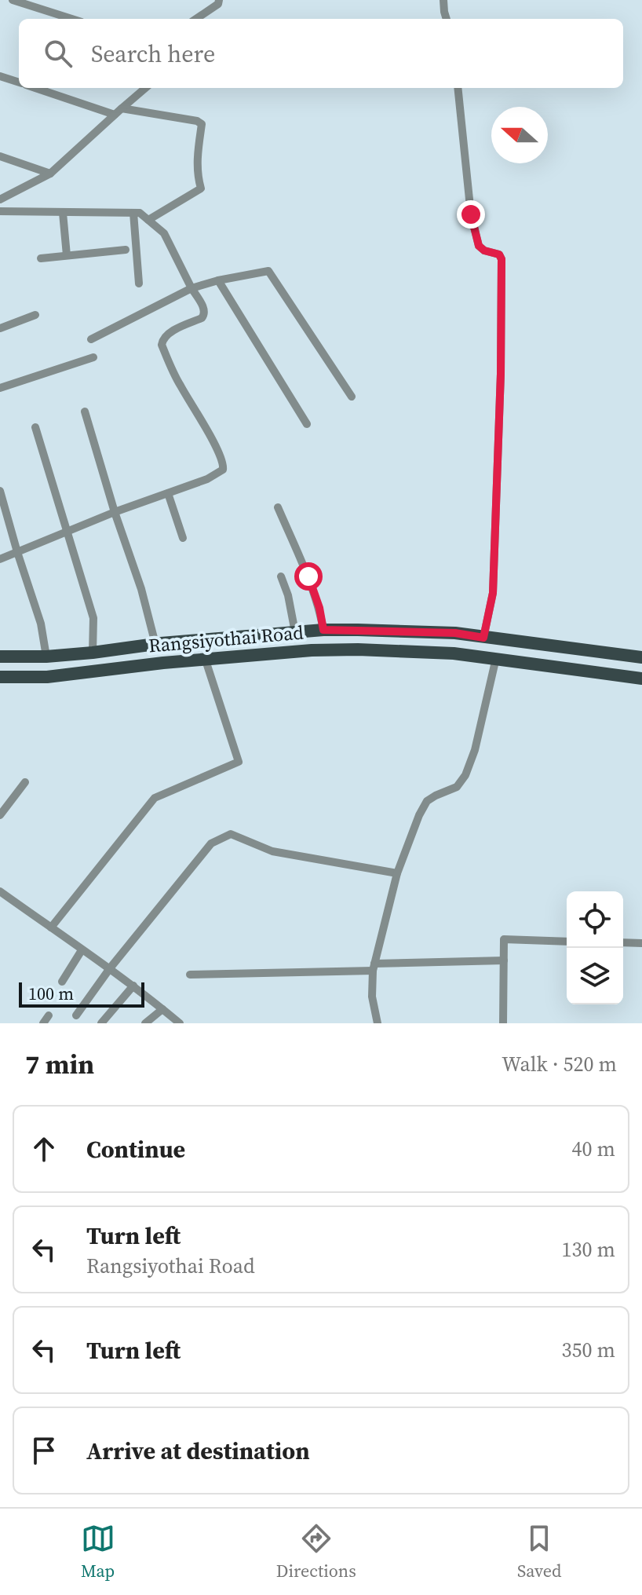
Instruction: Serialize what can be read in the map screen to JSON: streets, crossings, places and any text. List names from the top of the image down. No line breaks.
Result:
{"streets":{"main road":["Rangsiyothai Road"]},"scale_bar":"100 m","north":"left","page":{"search":"Search here","scale":"100 m","heading":["7 min","Walk · 520 m"],"list":[["Continue","40 m"],["Turn left","Rangsiyothai Road","130 m"],["Turn left","350 m"],"Arrive at destination"],"nav":["Map","Directions","Saved"]}}
